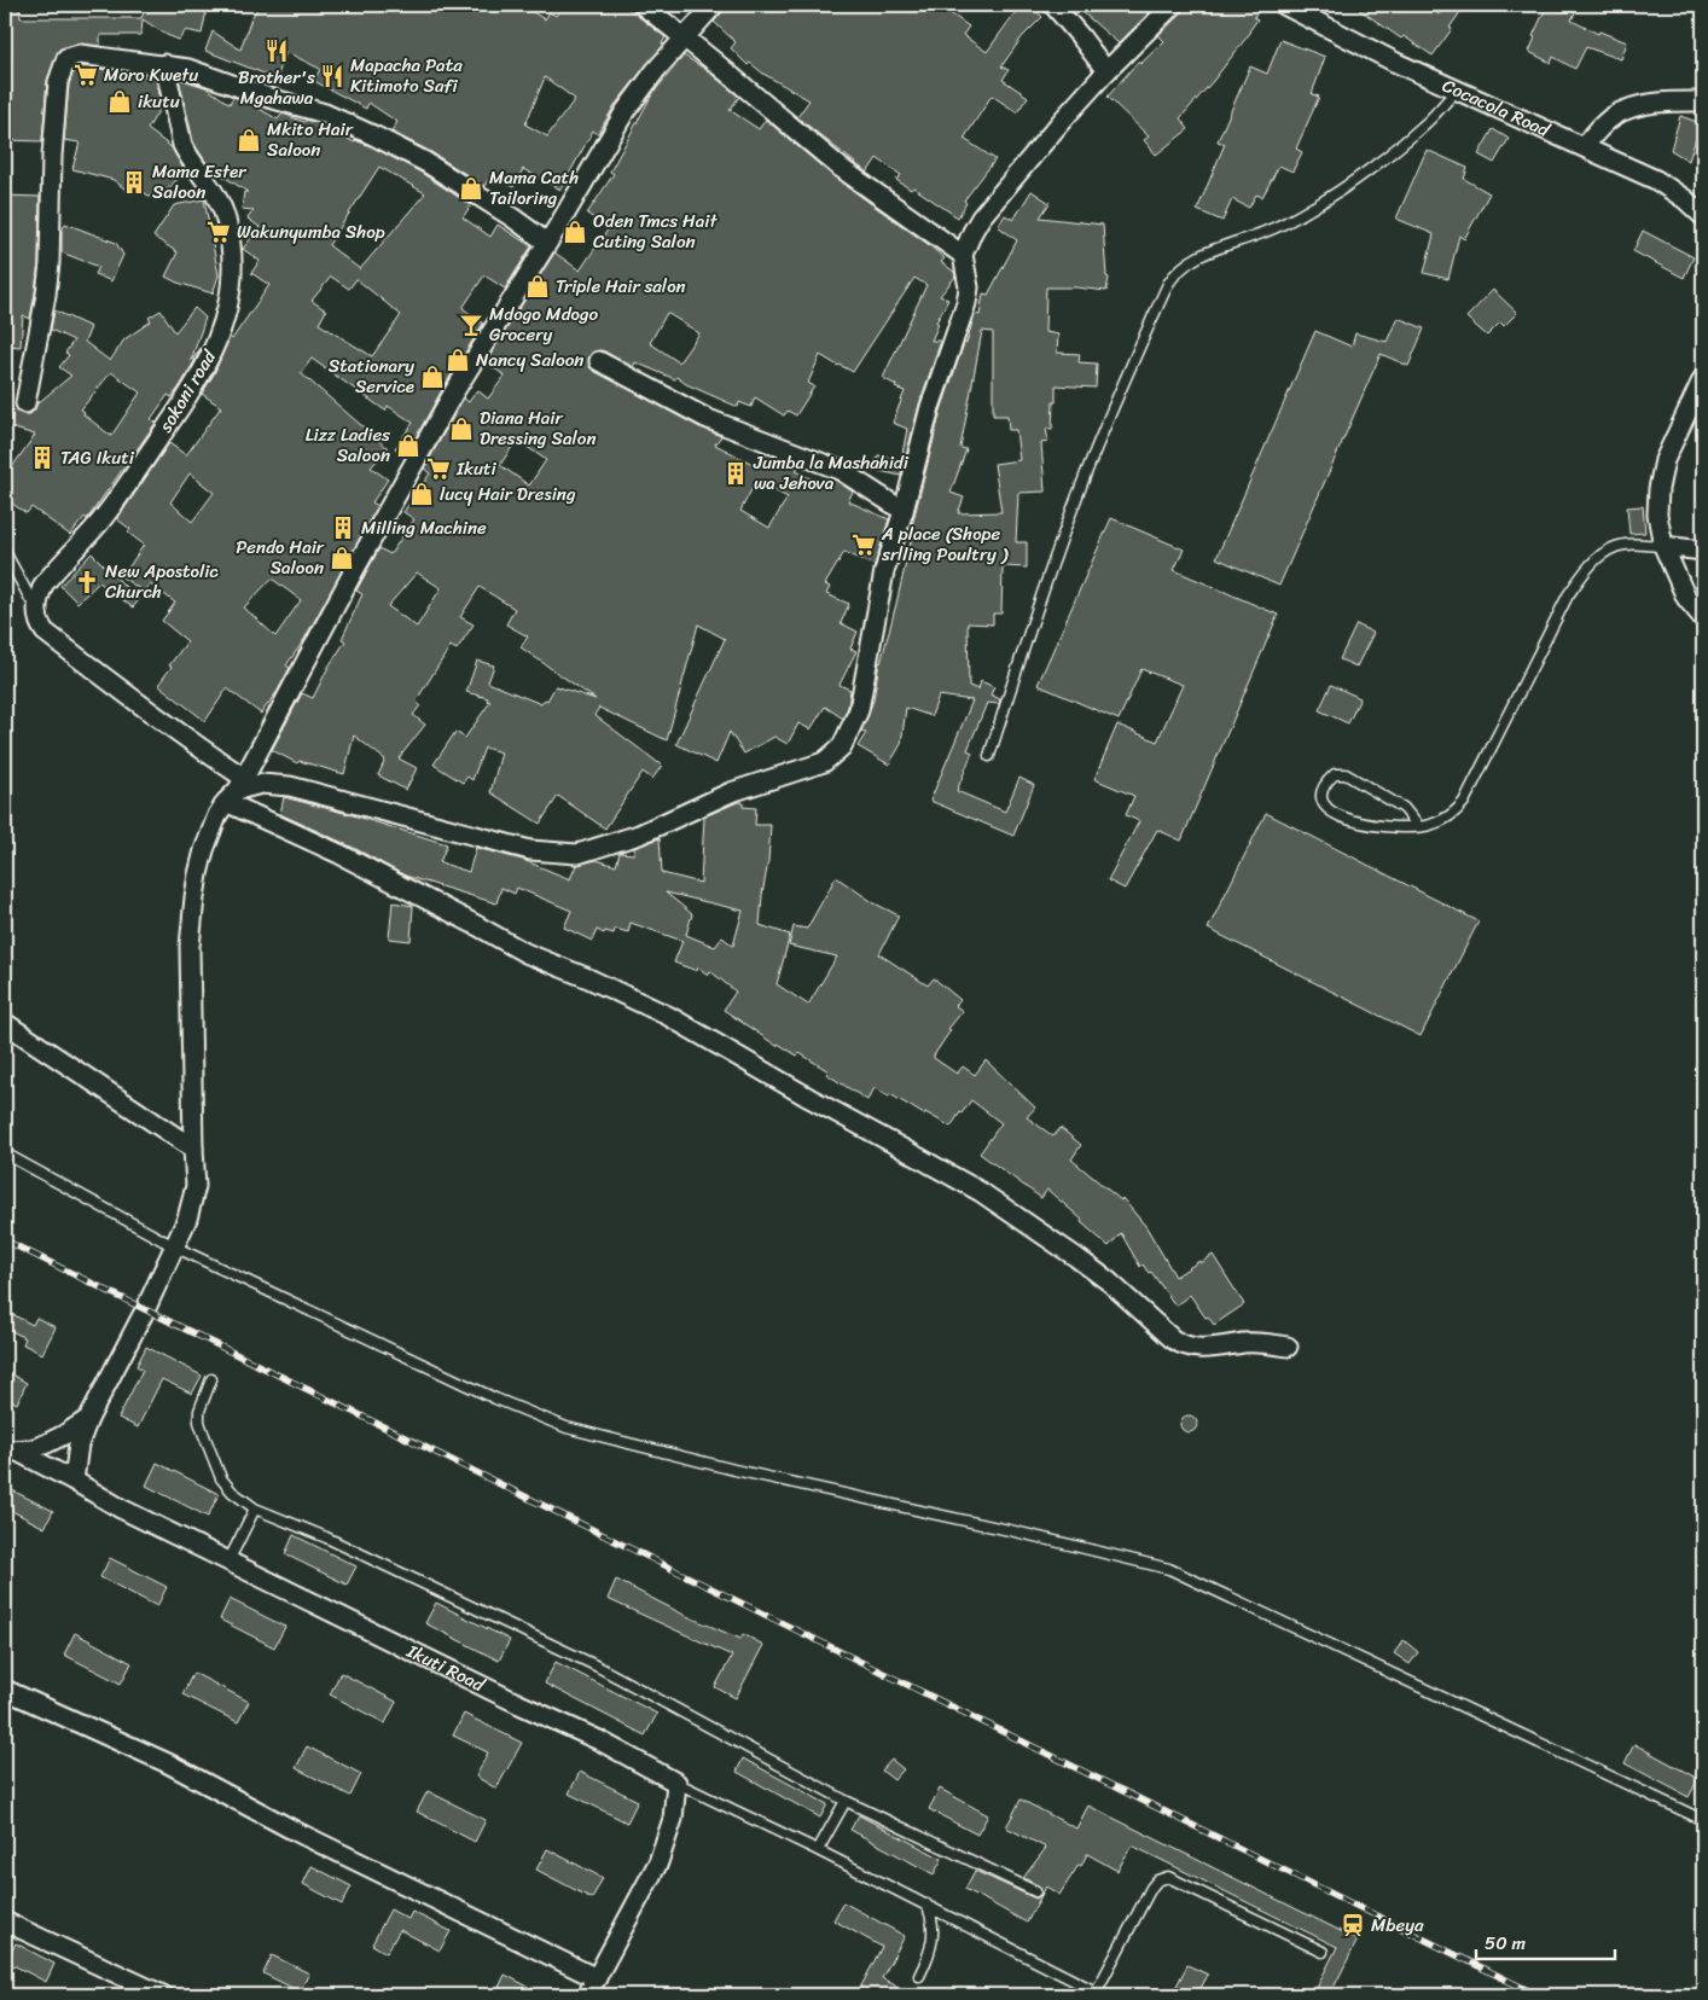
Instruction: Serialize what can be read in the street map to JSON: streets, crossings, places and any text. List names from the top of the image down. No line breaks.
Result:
{"streets":{"street":["Cocacola Road","sokoni road","Ikuti Road"]},"places":{"restaurant":["Brother's Mgahawa","Mapacha Pata Kitimoto Safi"],"supermarket":["Moro Kwetu","Wakunyumba Shop","Ikuti","A place (Shope srlling Poultry )"],"shop":["ikutu","Mkito Hair Saloon","Mama Cath Tailoring","Oden Tmcs Hait Cuting Salon","Triple Hair salon","Nancy Saloon","Stationary Service","Diana Hair Dressing Salon","Lizz Ladies Saloon","lucy Hair Dresing","Pendo Hair Saloon"],"building":["Mama Ester Saloon","TAG Ikuti","Jumba la Mashahidi wa Jehova","Milling Machine"],"bar":["Mdogo Mdogo Grocery"],"church":["New Apostolic Church"],"station":["Mbeya"]},"scale_bar":"50 m"}
